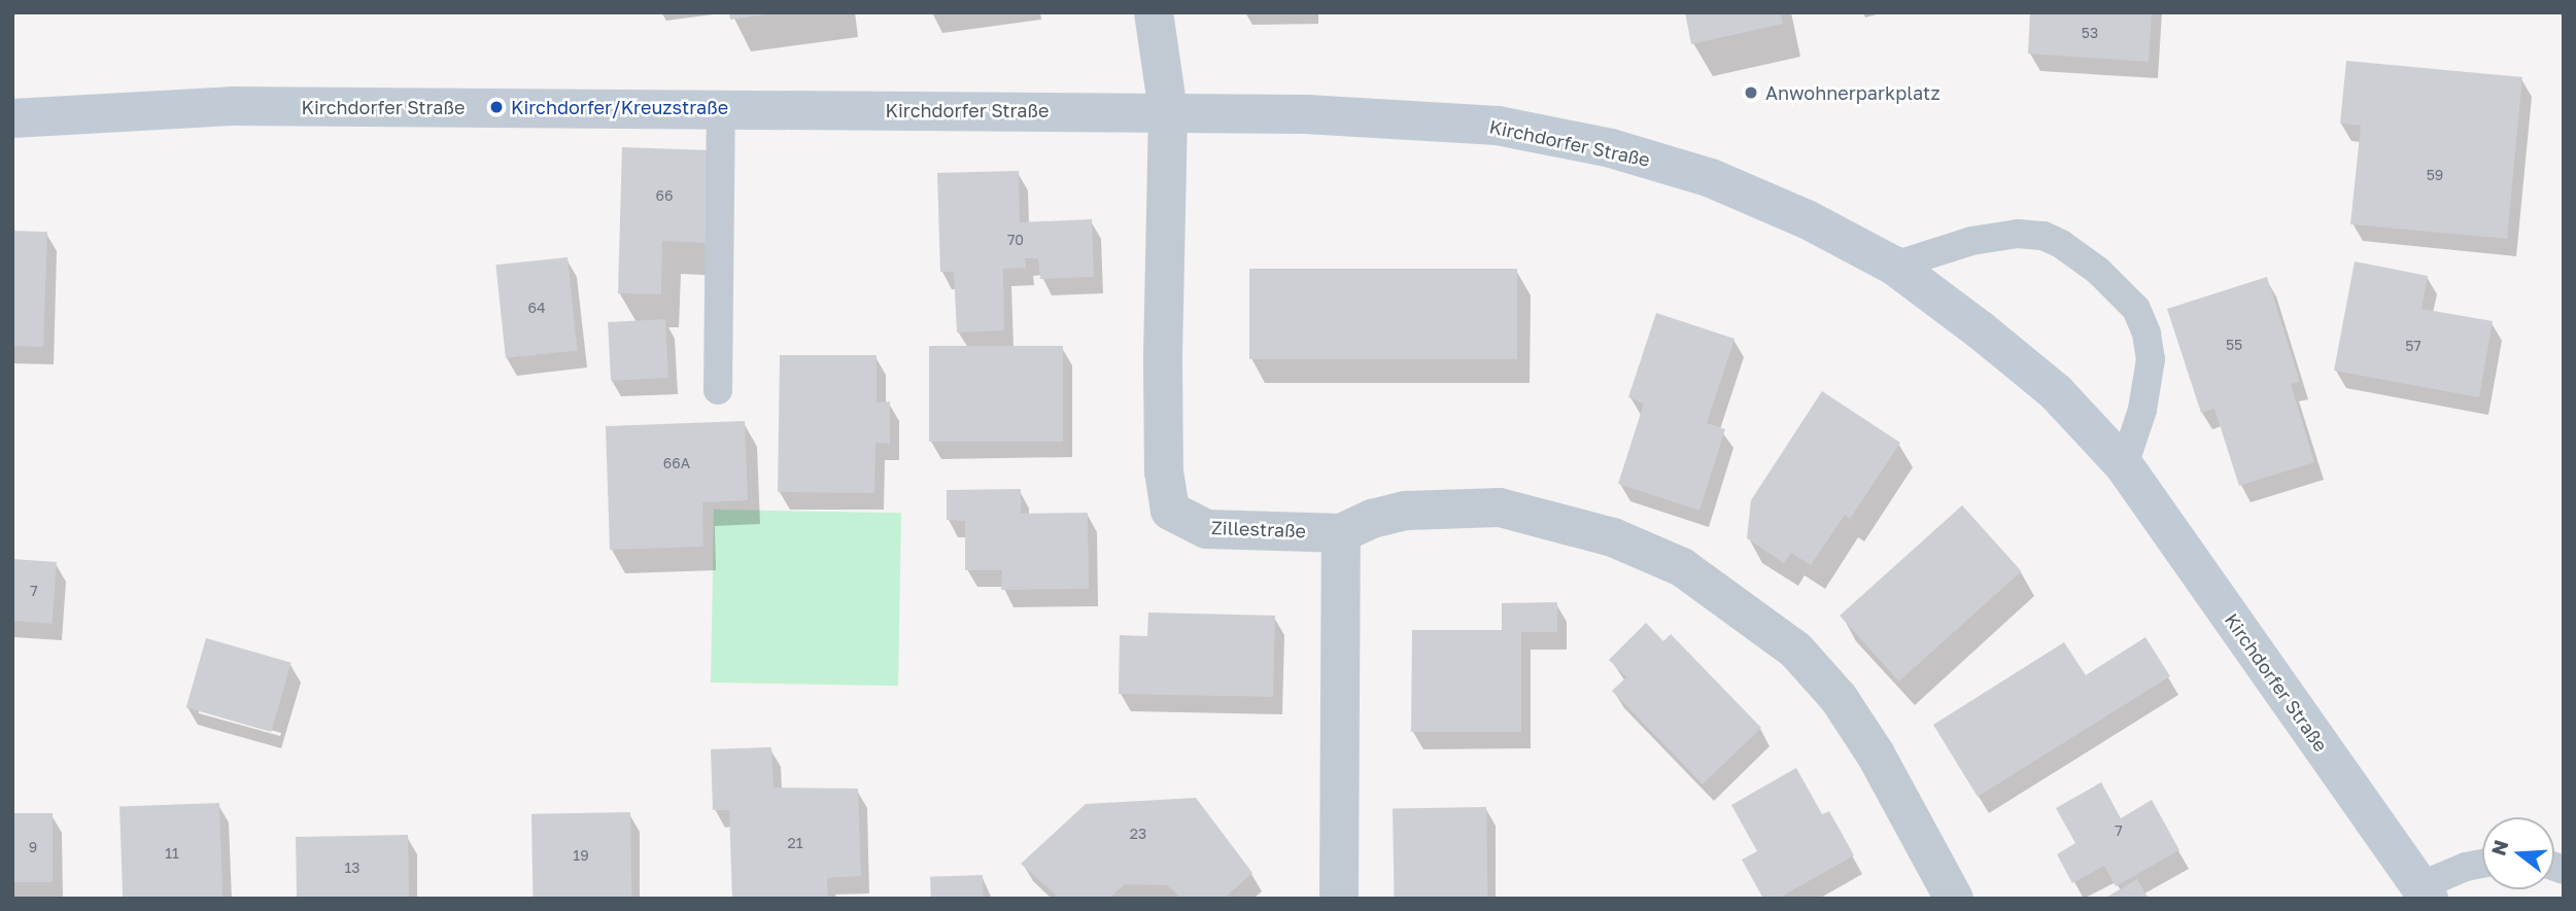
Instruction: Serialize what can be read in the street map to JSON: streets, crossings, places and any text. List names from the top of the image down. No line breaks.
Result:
{"streets":{"street":["Kirchdorfer Straße","Zillestraße"]},"crossings":[["Kirchdorfer Straße","Zillestraße"]],"places":["Anwohnerparkplatz","Kirchdorfer/Kreuzstraße"],"house_numbers":["53","59","66","70","64","55","57","66A","7","7","23","21","9","11","19","13"],"north":"left"}
